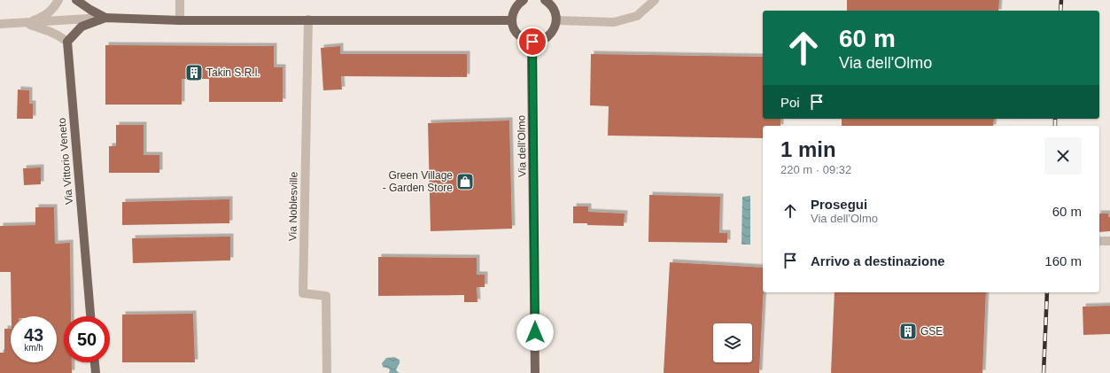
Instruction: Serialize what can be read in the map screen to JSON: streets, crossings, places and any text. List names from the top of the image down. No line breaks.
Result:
{"streets":{"main road":["Via dell'Olmo","Via Vittorio Veneto"],"street":["Via Noblesville"]},"places":{"building":["Takin S.R.l.","GSE"],"shop":["Green Village - Garden Store"]},"page":{"turn":["60 m","Via dell'Olmo"],"then":"Poi","heading":["1 min","220 m · 09:32"],"list":[{"name":"Prosegui","note":"Via dell'Olmo","value":"60 m"},{"name":"Arrivo a destinazione","value":"160 m"}],"speed":"43 km/h","limit":"50"}}
